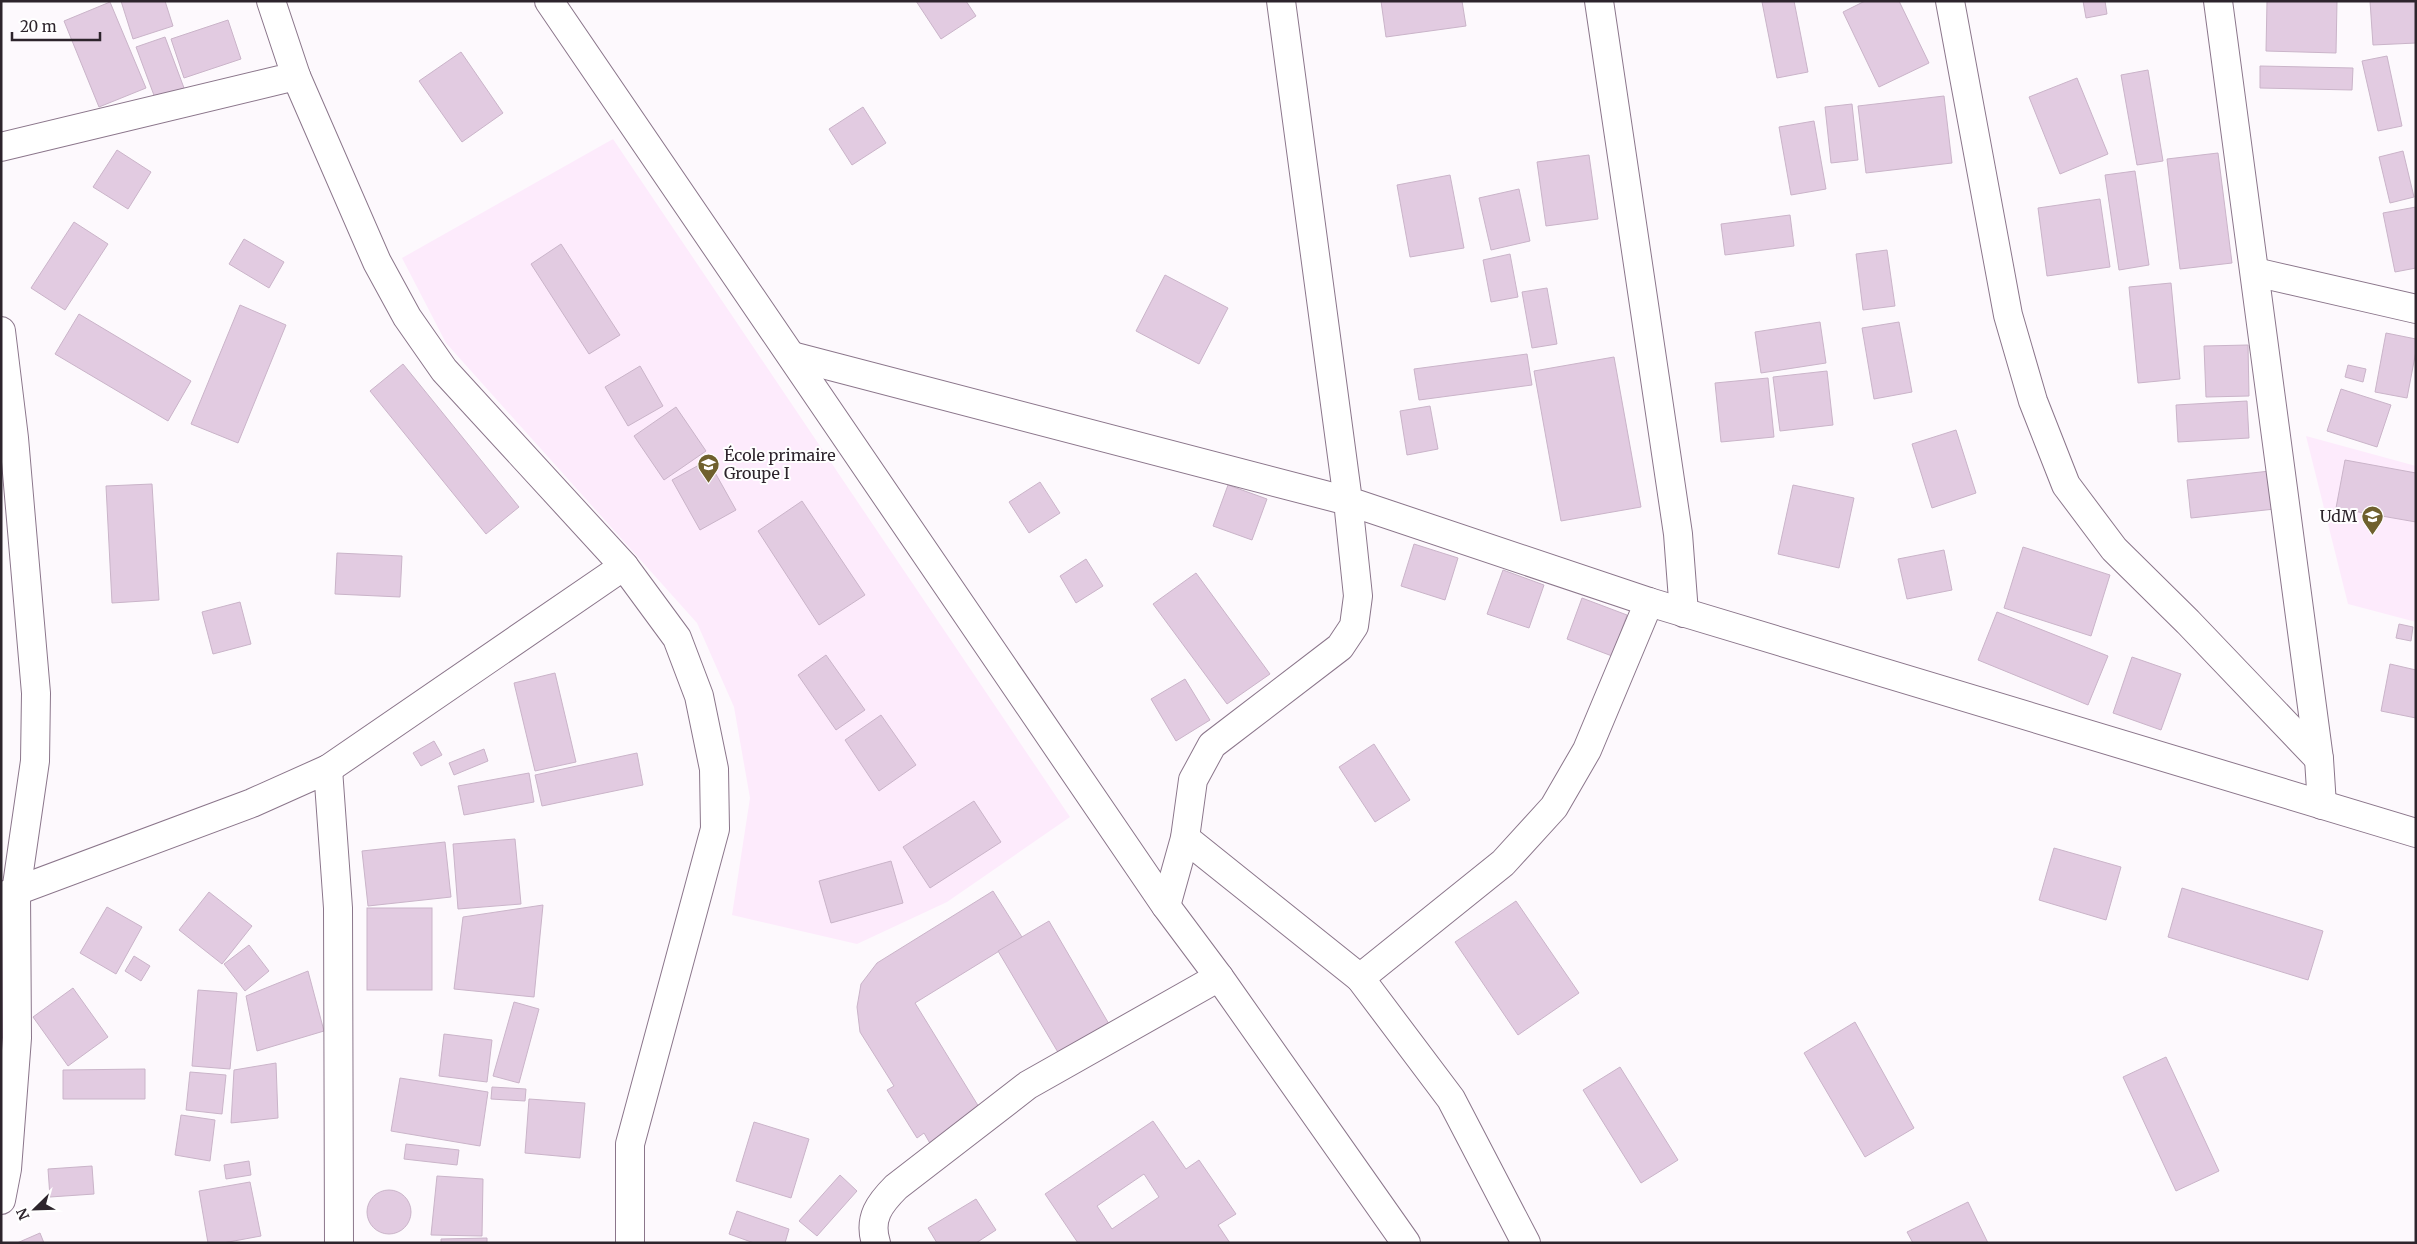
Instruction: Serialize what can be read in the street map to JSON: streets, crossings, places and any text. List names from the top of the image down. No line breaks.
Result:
{"places":{"school or university":["École primaire Groupe I","UdM"]},"scale_bar":"20 m","north":"bottom left"}
